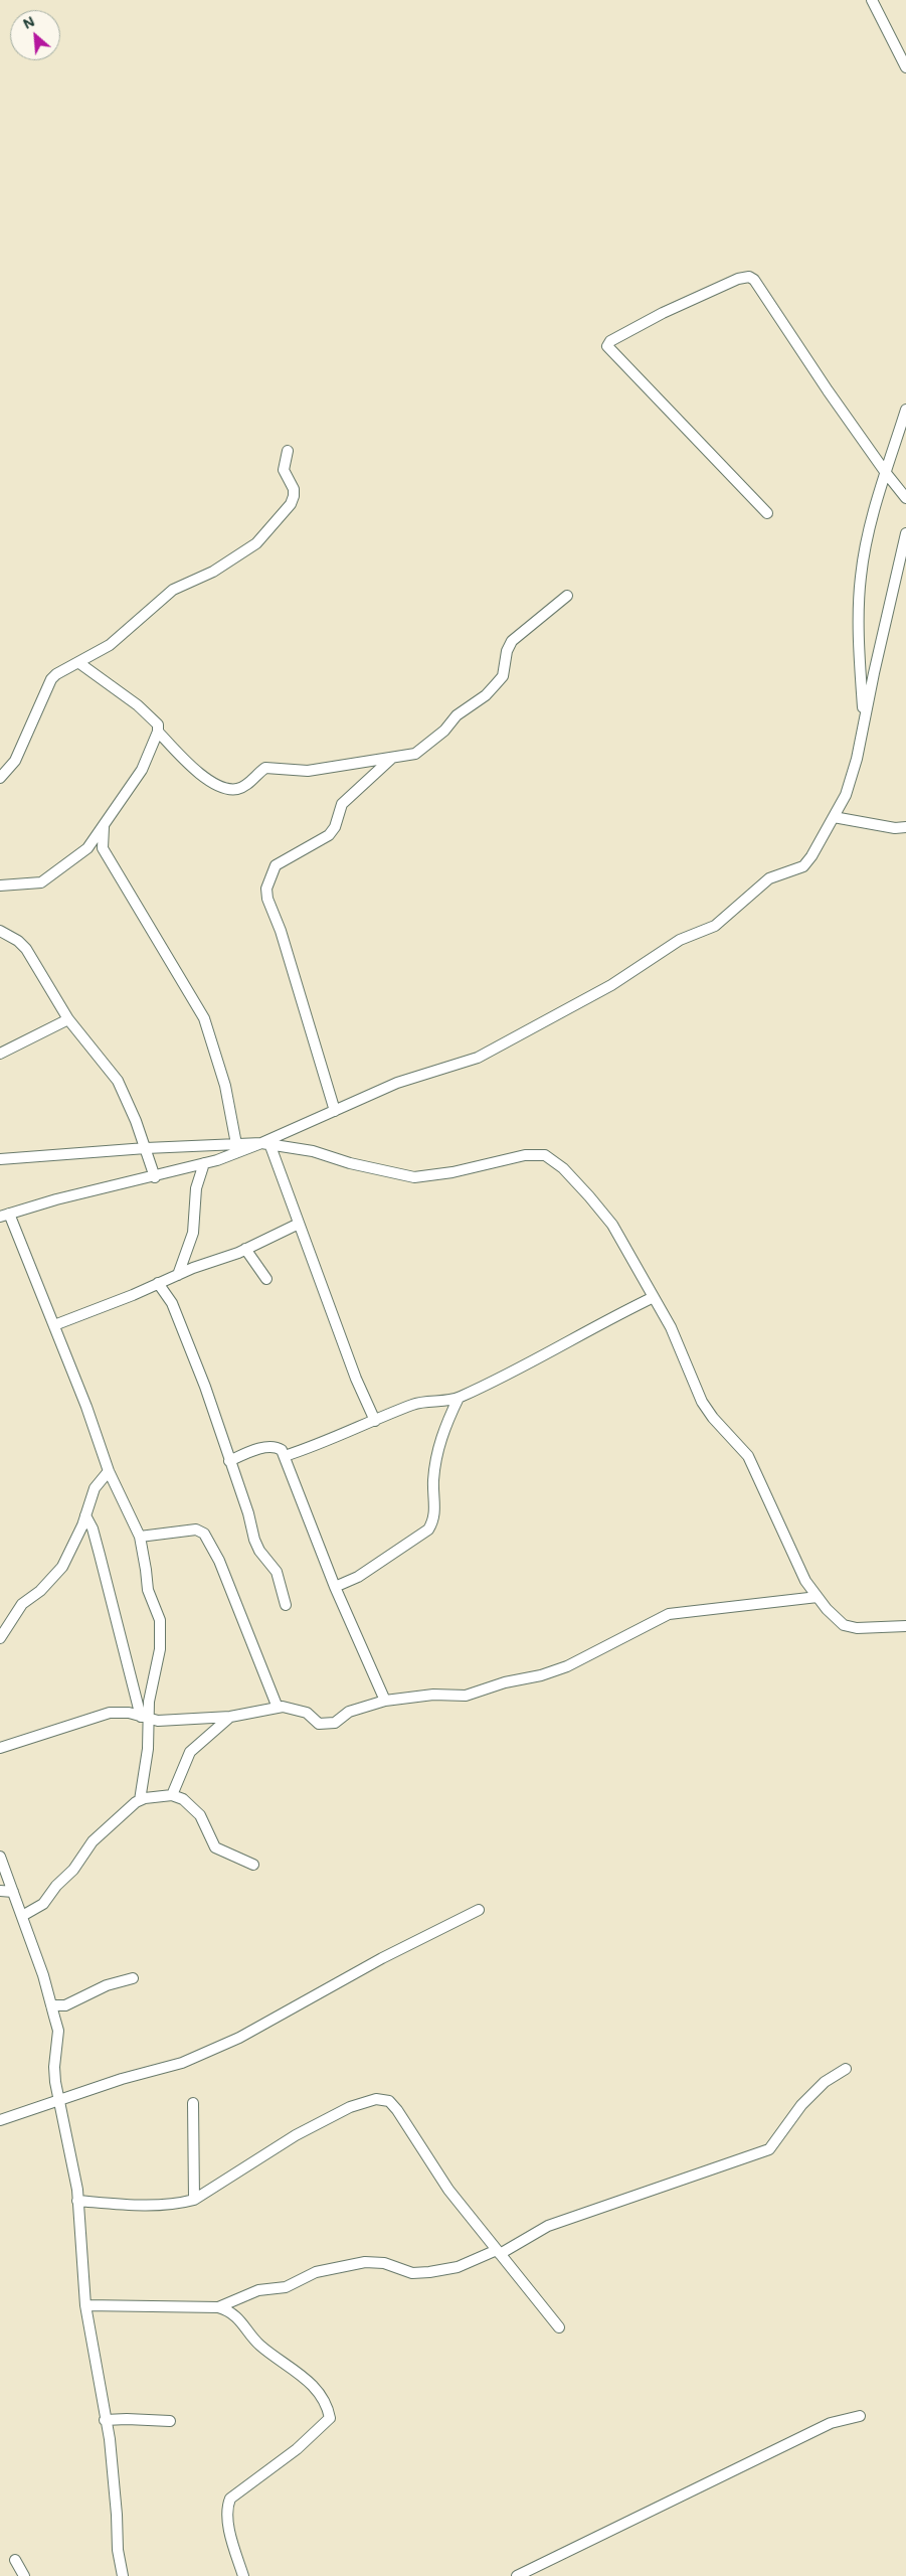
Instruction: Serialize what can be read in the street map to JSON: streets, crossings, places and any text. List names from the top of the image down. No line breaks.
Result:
{"north":"top left"}
